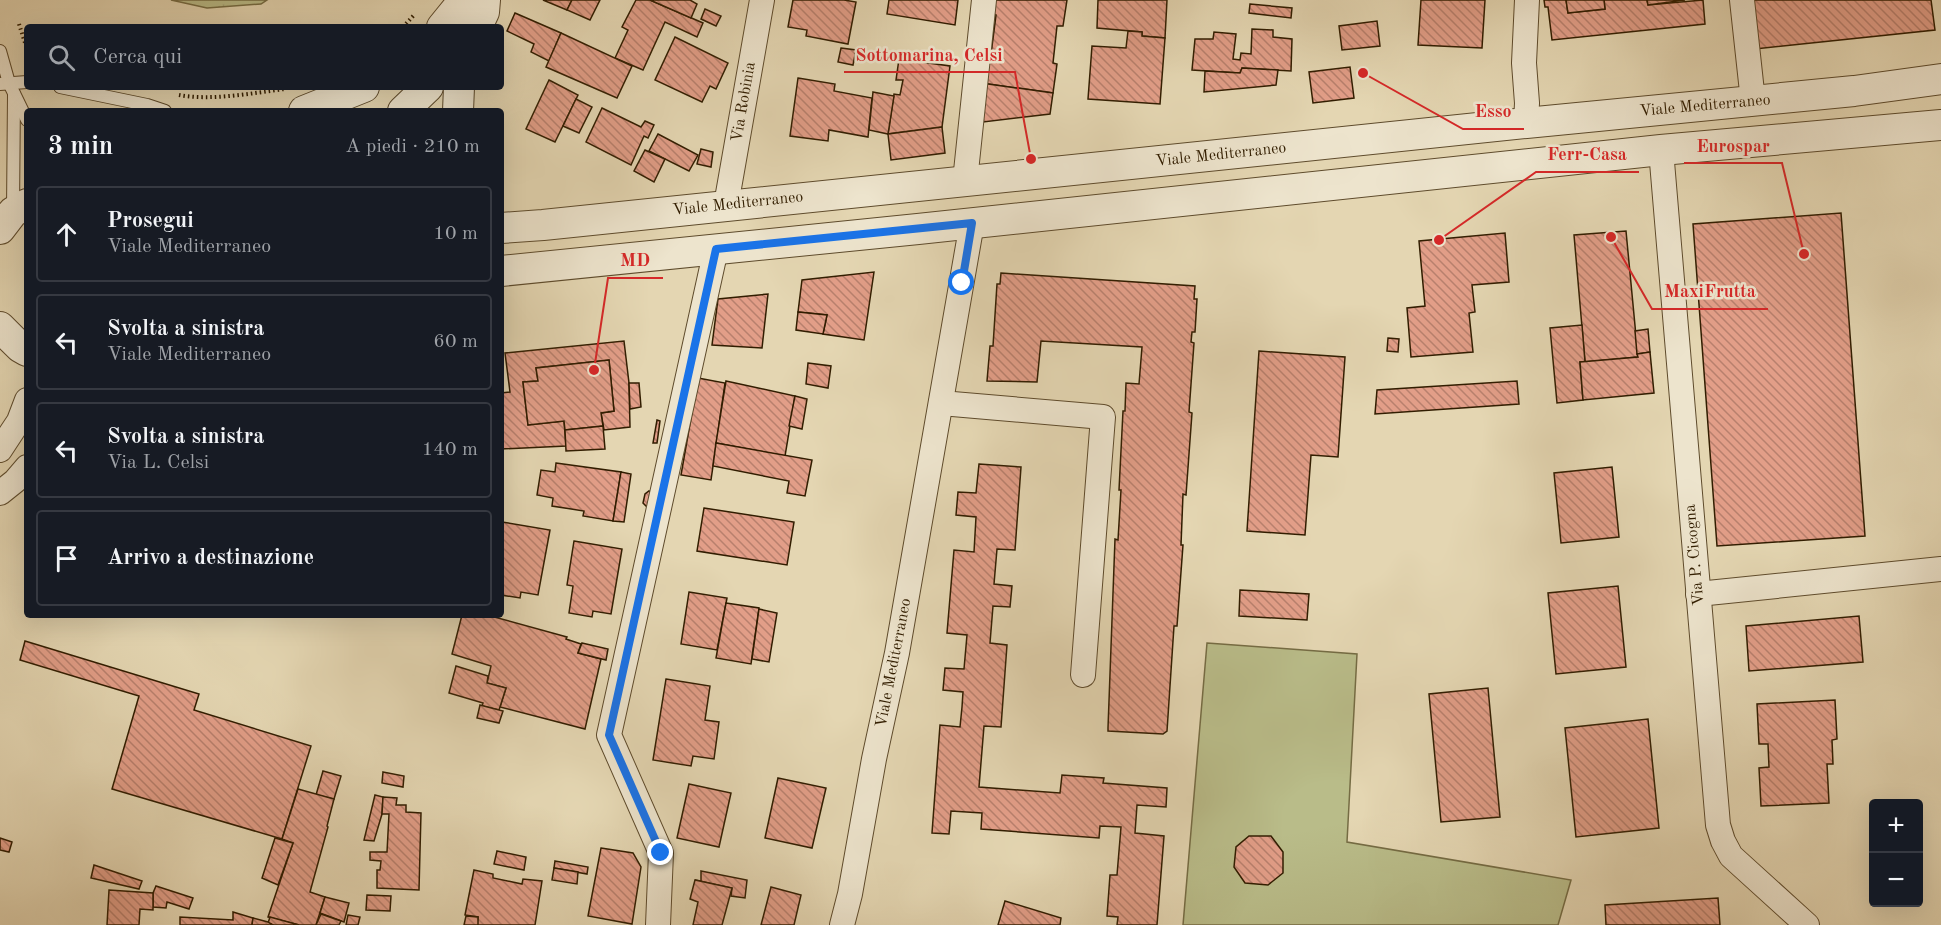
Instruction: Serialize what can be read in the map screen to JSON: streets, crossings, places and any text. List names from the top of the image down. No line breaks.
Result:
{"streets":{"street":["Via Robinia","Viale Mediterraneo","Via P. Cicogna"]},"crossings":[["Via Robinia","Viale Mediterraneo"]],"places":["Esso","Sottomarina, Celsi","MaxiFrutta","Ferr-Casa","Eurospar","MD"],"page":{"search":"Cerca qui","heading":["3 min","A piedi · 210 m"],"list":[["Prosegui","Viale Mediterraneo","10 m"],["Svolta a sinistra","Viale Mediterraneo","60 m"],["Svolta a sinistra","Via L. Celsi","140 m"],"Arrivo a destinazione"],"map_buttons":["+","−"]}}
